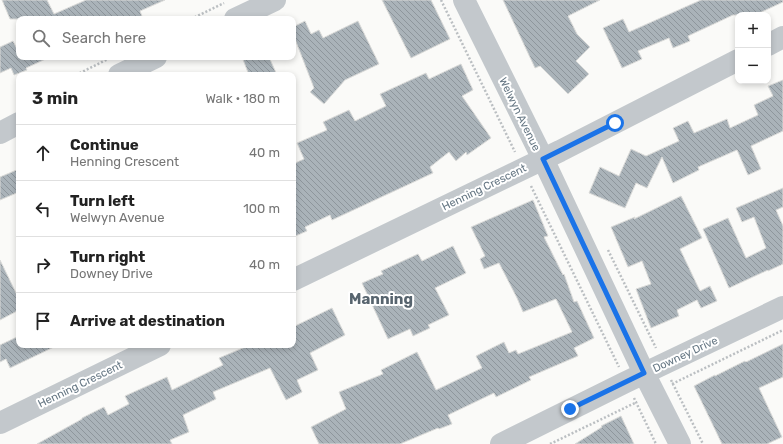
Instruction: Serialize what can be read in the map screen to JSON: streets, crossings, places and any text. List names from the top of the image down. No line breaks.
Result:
{"streets":{"street":["Welwyn Avenue","Henning Crescent","Downey Drive"]},"crossings":[["Welwyn Avenue","Henning Crescent"],["Welwyn Avenue","Downey Drive"]],"districts":["Manning"],"page":{"map_buttons":["+","−"],"search":"Search here","heading":["3 min","Walk · 180 m"],"list":[["Continue","Henning Crescent","40 m"],["Turn left","Welwyn Avenue","100 m"],["Turn right","Downey Drive","40 m"],"Arrive at destination"]}}
